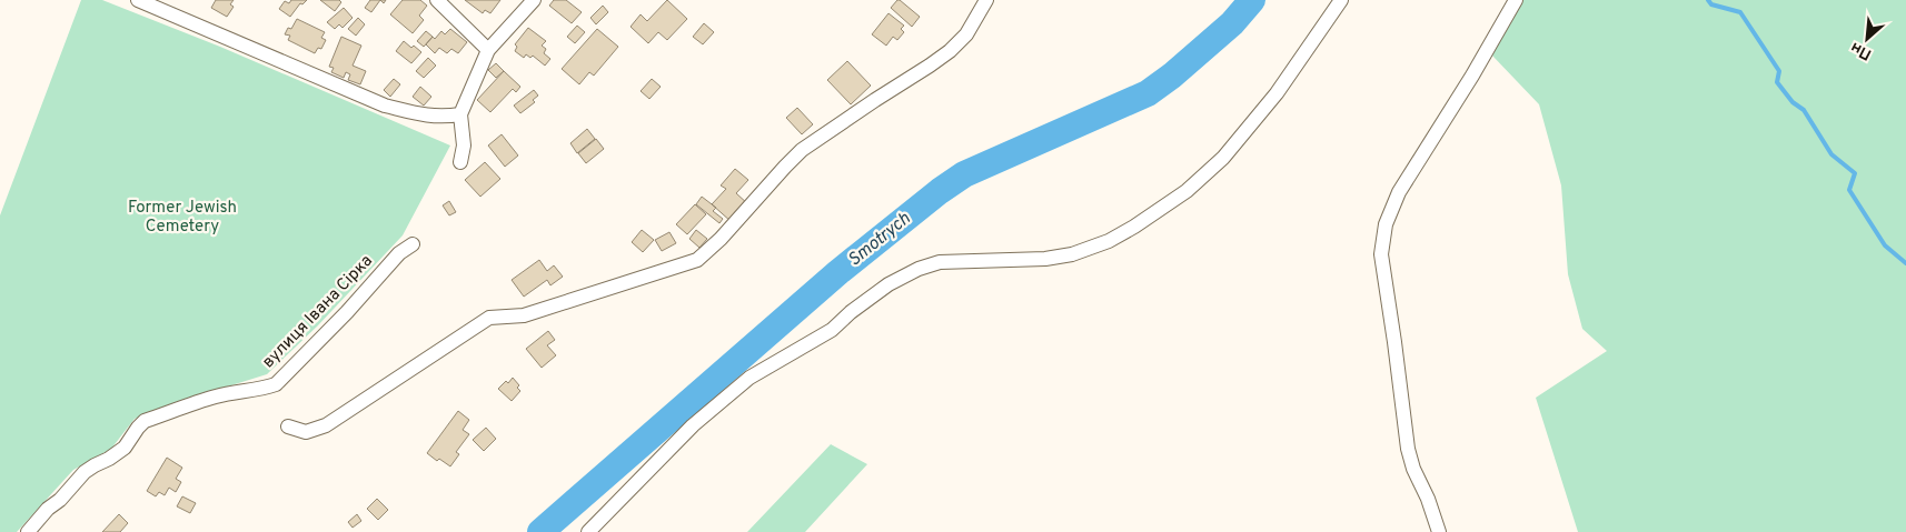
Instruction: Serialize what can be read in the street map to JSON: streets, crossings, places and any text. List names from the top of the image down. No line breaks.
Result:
{"streets":{"street":["вулиця Івана Сірка"]},"water":["Smotrych"],"parks":["Former Jewish Cemetery"],"north":"bottom left"}
